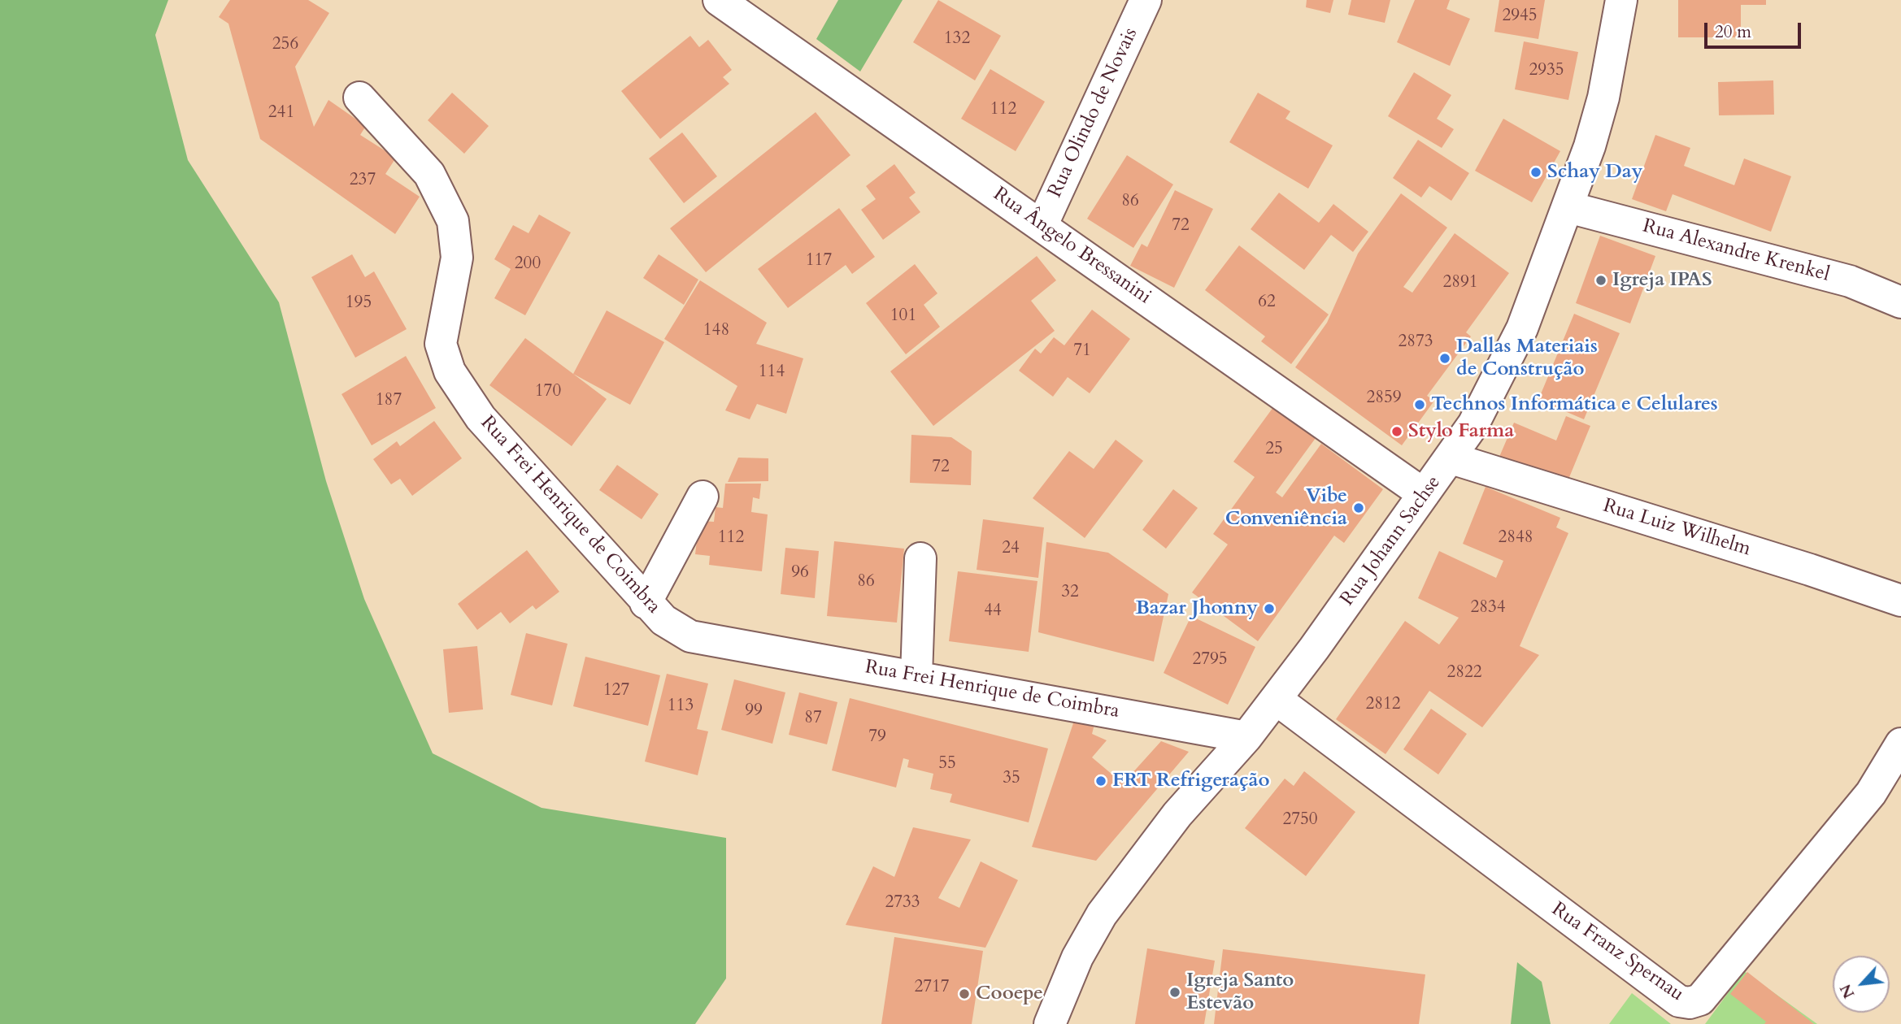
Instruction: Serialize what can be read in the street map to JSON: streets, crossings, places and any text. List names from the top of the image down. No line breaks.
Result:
{"streets":{"street":["Rua Olindo de Novais","Rua Ângelo Bressanini","Rua Alexandre Krenkel","Rua Frei Henrique de Coimbra","Rua Luiz Wilhelm","Rua Johann Sachse","Rua Franz Spernau"]},"crossings":[["Rua Olindo de Novais","Rua Ângelo Bressanini"],["Rua Ângelo Bressanini","Rua Johann Sachse"],["Rua Alexandre Krenkel","Rua Johann Sachse"],["Rua Frei Henrique de Coimbra","Rua Johann Sachse"],["Rua Luiz Wilhelm","Rua Johann Sachse"],["Rua Johann Sachse","Rua Franz Spernau"]],"places":["Schay Day","Igreja IPAS","Dallas Materiais de Construção","Technos Informática e Celulares","Stylo Farma","Vibe Conveniência","Bazar Jhonny","FRT Refrigeração","Igreja Santo Estevão","Cooepe"],"house_numbers":["2945","132","256","2935","112","241","237","86","72","117","200","2891","62","195","101","148","2873","71","114","170","2859","187","25","72","112","2848","24","96","86","32","2834","44","2795","2822","127","2812","113","99","87","79","55","35","2750","2733","2717"],"scale_bar":"20 m","north":"bottom left"}
